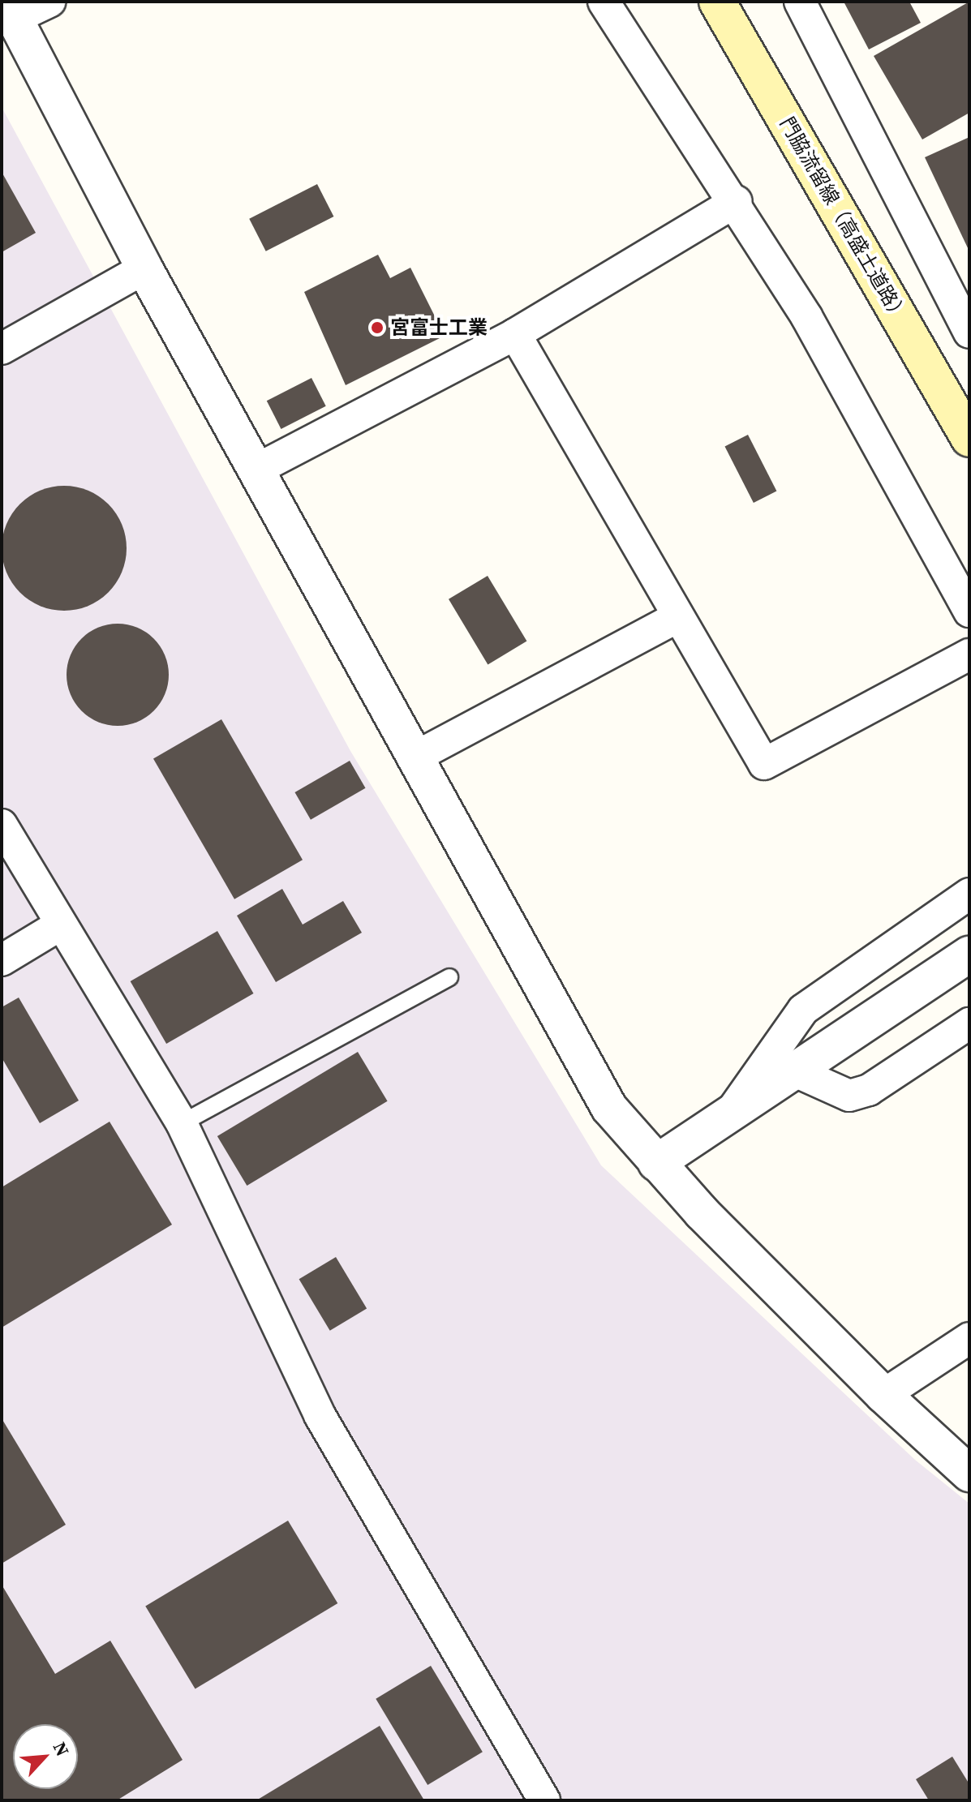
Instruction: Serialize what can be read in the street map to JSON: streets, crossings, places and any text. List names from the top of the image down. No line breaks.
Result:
{"streets":{"main road":["門脇流留線（高盛土道路）"]},"places":["宮富士工業"],"north":"top right"}
